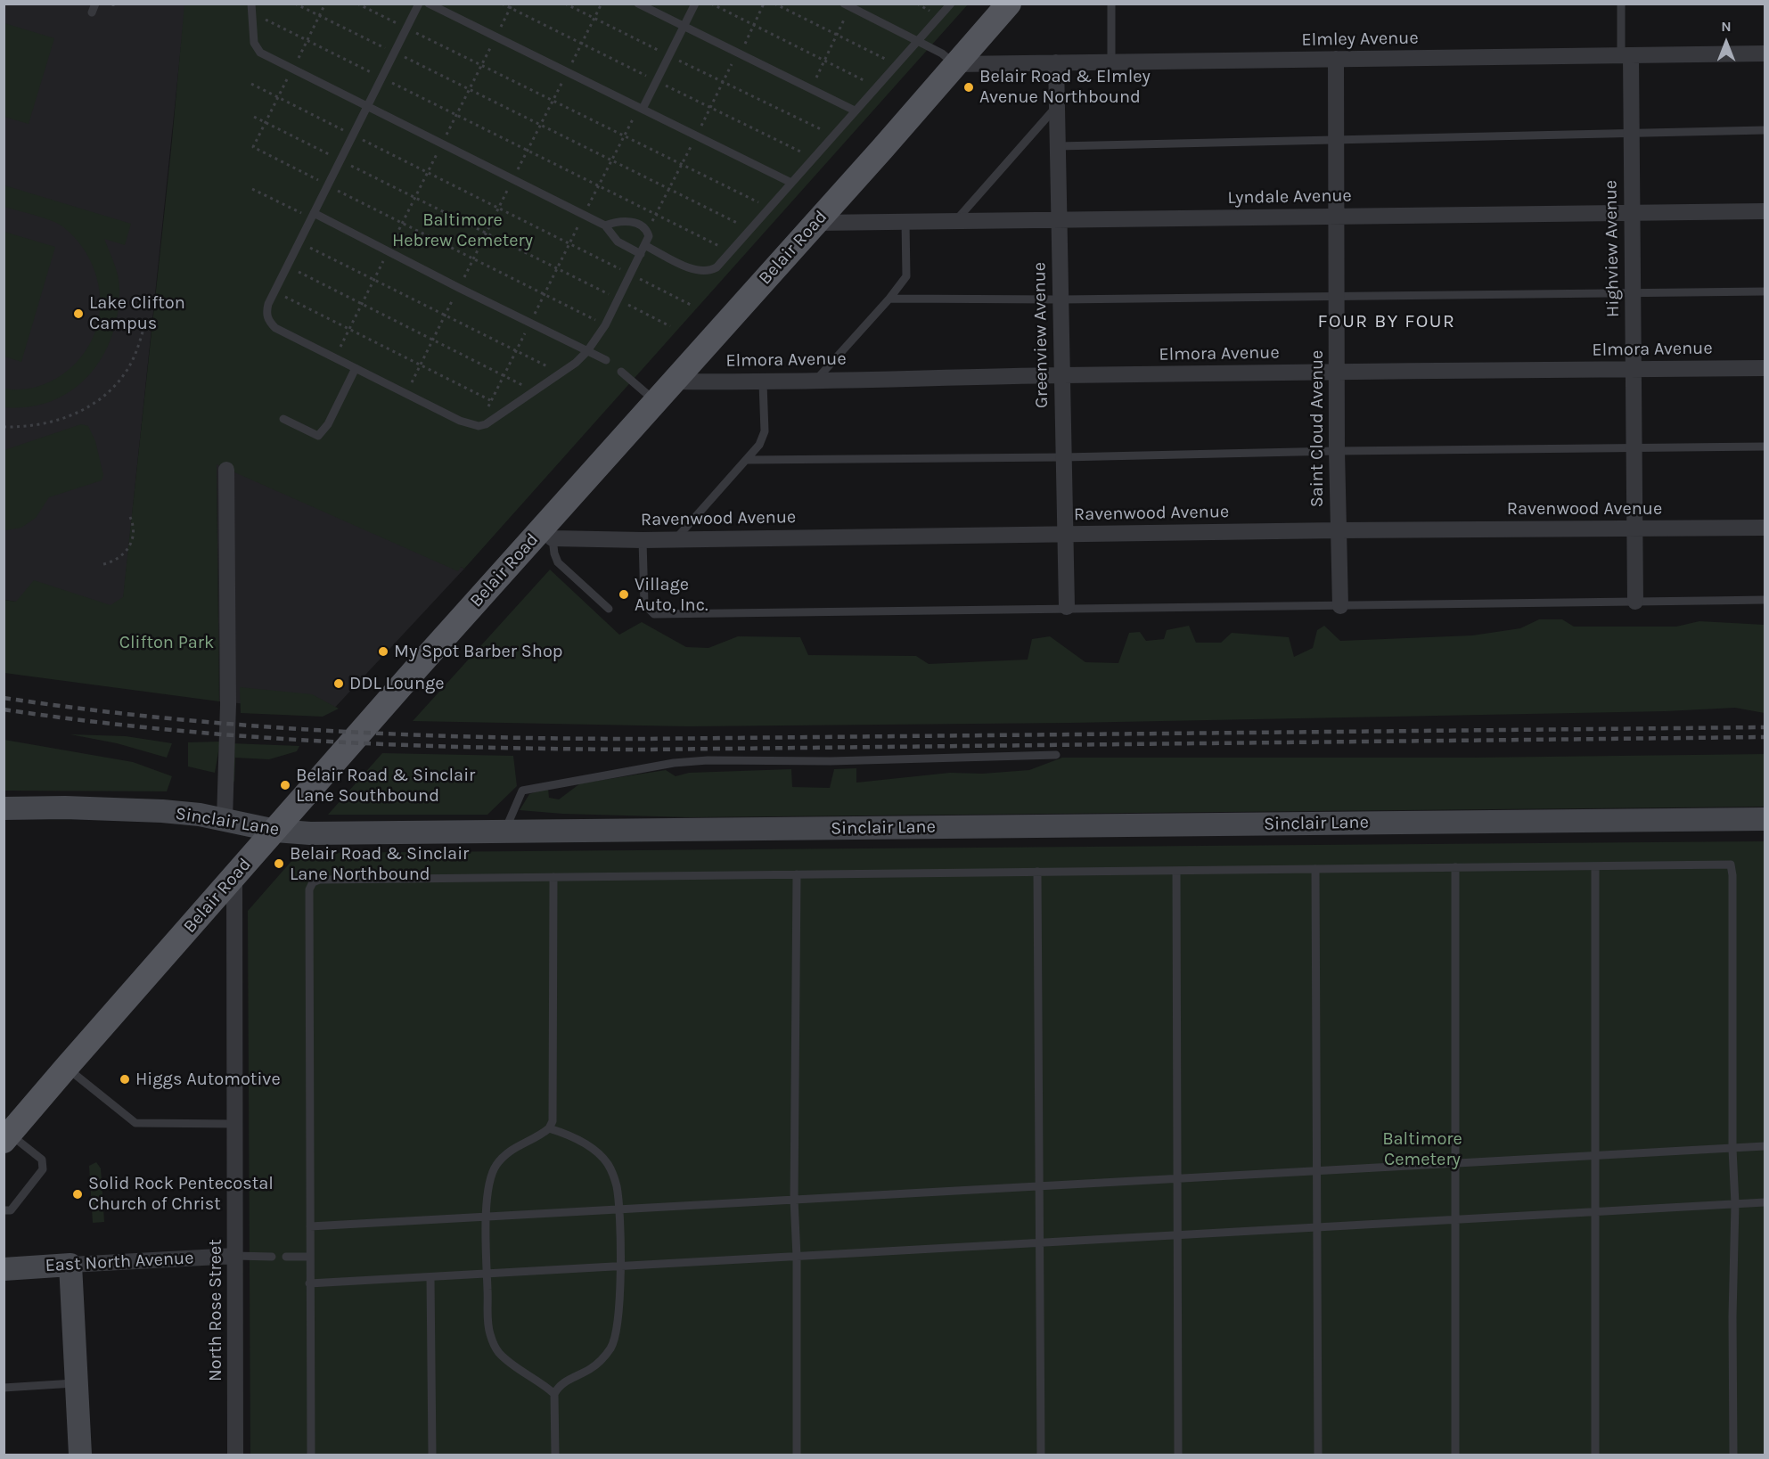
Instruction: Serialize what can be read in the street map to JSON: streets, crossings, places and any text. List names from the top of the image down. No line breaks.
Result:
{"streets":{"main road":["Belair Road","Sinclair Lane","East North Avenue"],"street":["Elmley Avenue","Lyndale Avenue","Highview Avenue","Greenview Avenue","Elmora Avenue","Saint Cloud Avenue","Ravenwood Avenue","North Rose Street"]},"crossings":[["Elmley Avenue","Belair Road"],["Elmley Avenue","Highview Avenue"],["Elmley Avenue","Greenview Avenue"],["Elmley Avenue","Saint Cloud Avenue"],["Lyndale Avenue","Belair Road"],["Lyndale Avenue","Highview Avenue"],["Lyndale Avenue","Greenview Avenue"],["Lyndale Avenue","Saint Cloud Avenue"],["Belair Road","Elmora Avenue"],["Belair Road","Ravenwood Avenue"],["Belair Road","Sinclair Lane"],["Belair Road","North Rose Street"],["Highview Avenue","Elmora Avenue"],["Highview Avenue","Ravenwood Avenue"],["Greenview Avenue","Elmora Avenue"],["Greenview Avenue","Ravenwood Avenue"],["Elmora Avenue","Saint Cloud Avenue"],["Saint Cloud Avenue","Ravenwood Avenue"],["East North Avenue","North Rose Street"]],"districts":["FOUR BY FOUR"],"parks":["Baltimore Hebrew Cemetery","Clifton Park","Baltimore Cemetery"],"places":["Belair Road & Elmley Avenue Northbound","Lake Clifton Campus","Village Auto, Inc.","My Spot Barber Shop","DDL Lounge","Belair Road & Sinclair Lane Southbound","Belair Road & Sinclair Lane Northbound","Higgs Automotive","Solid Rock Pentecostal Church of Christ"],"north":"top"}
